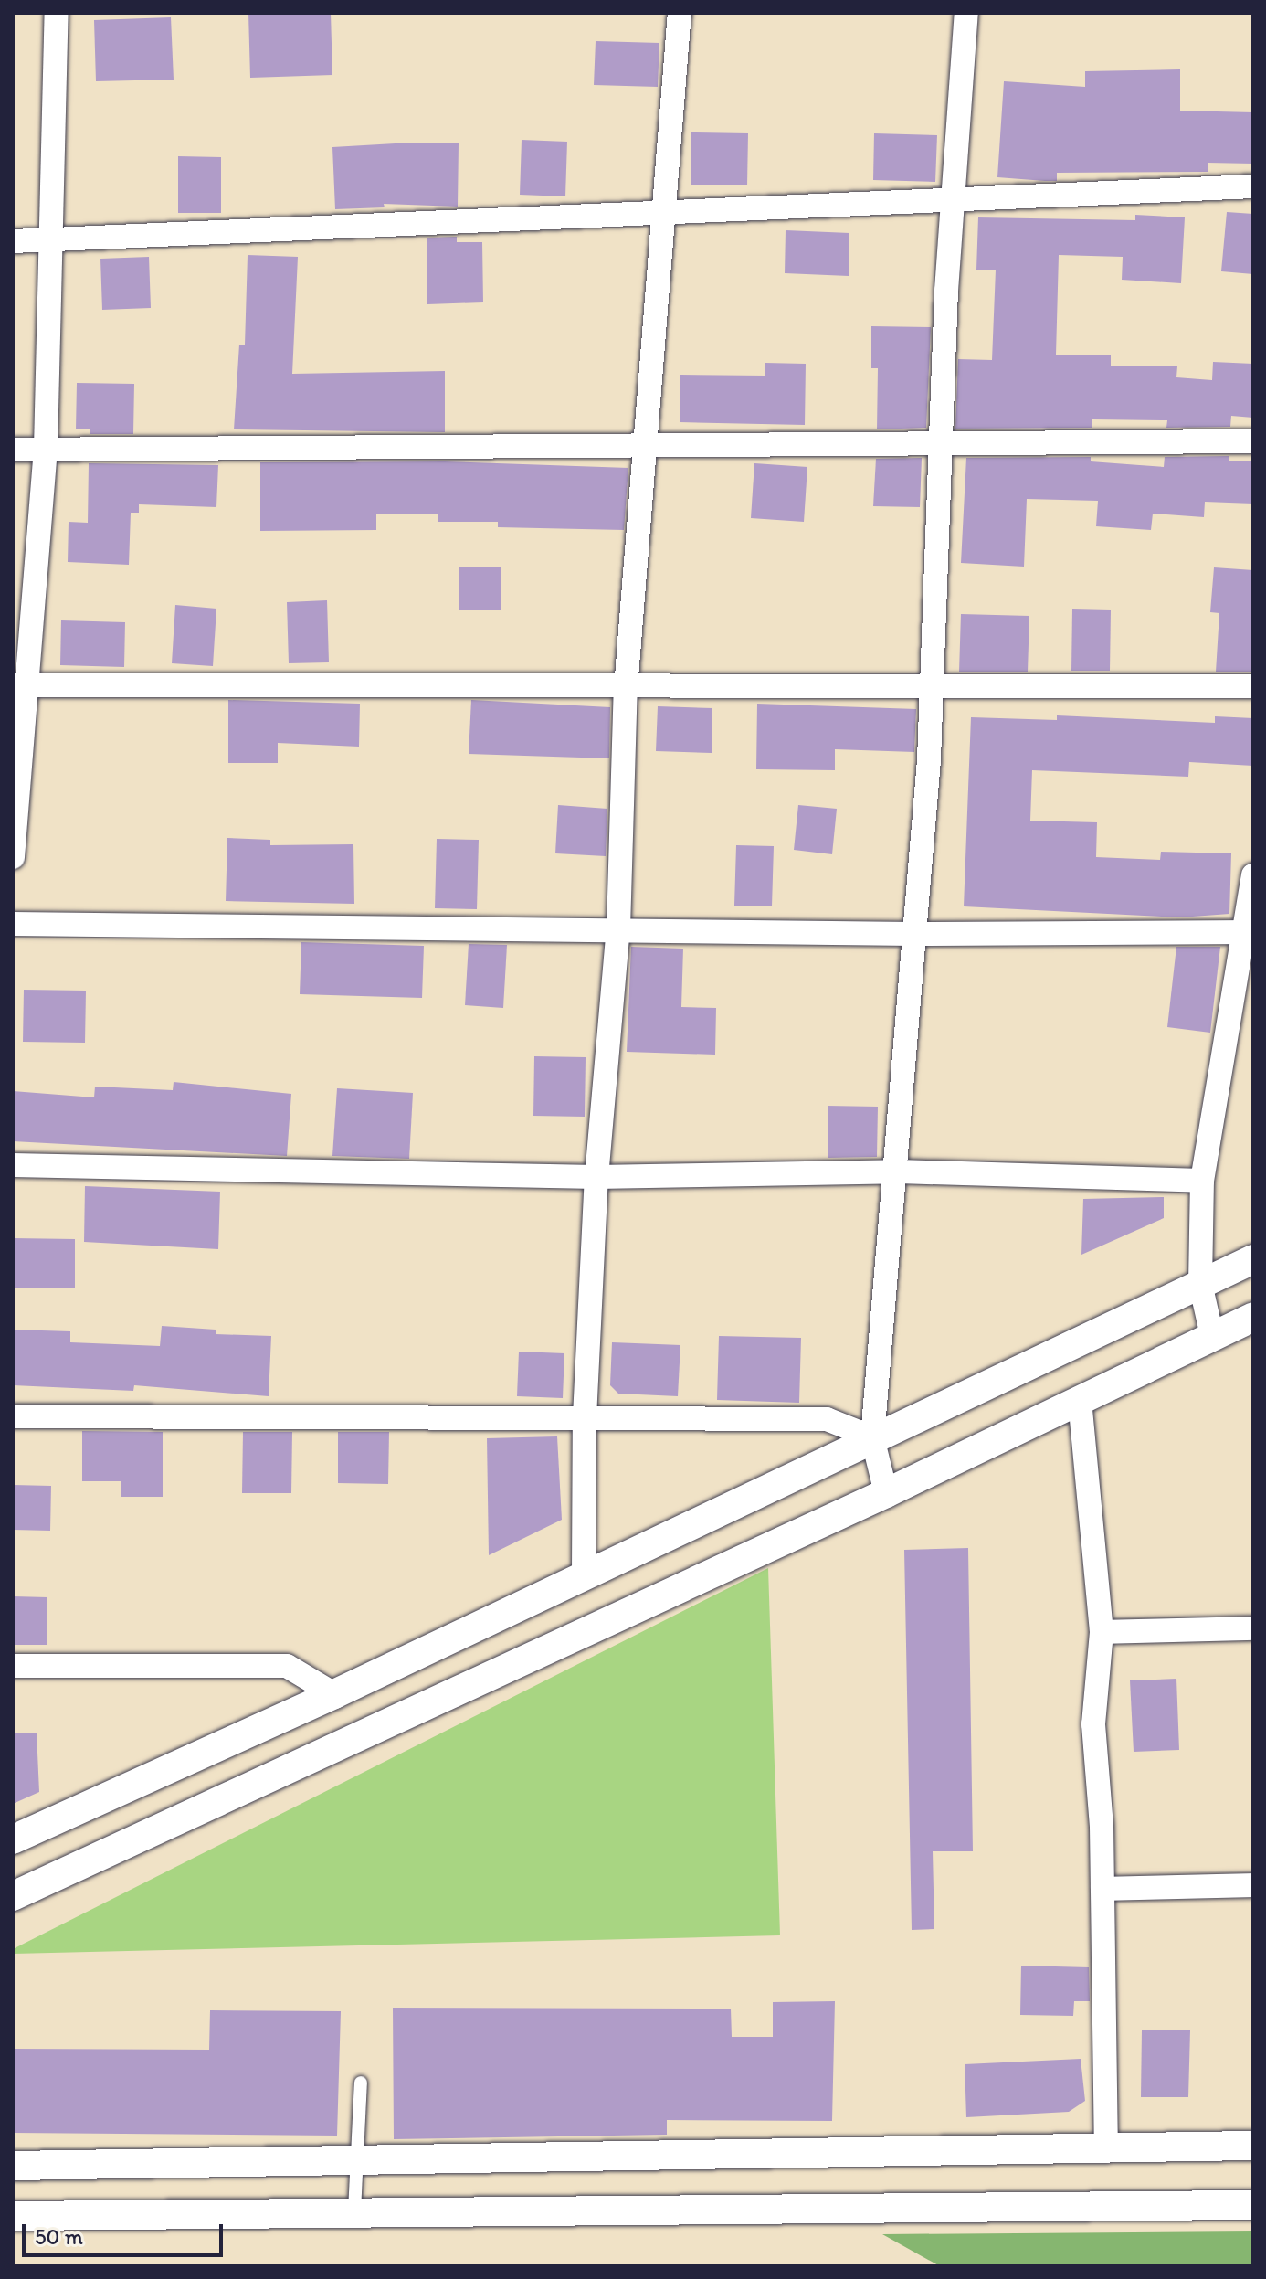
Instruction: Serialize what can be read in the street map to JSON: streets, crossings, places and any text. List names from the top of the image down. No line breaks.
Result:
{"scale_bar":"50 m"}
